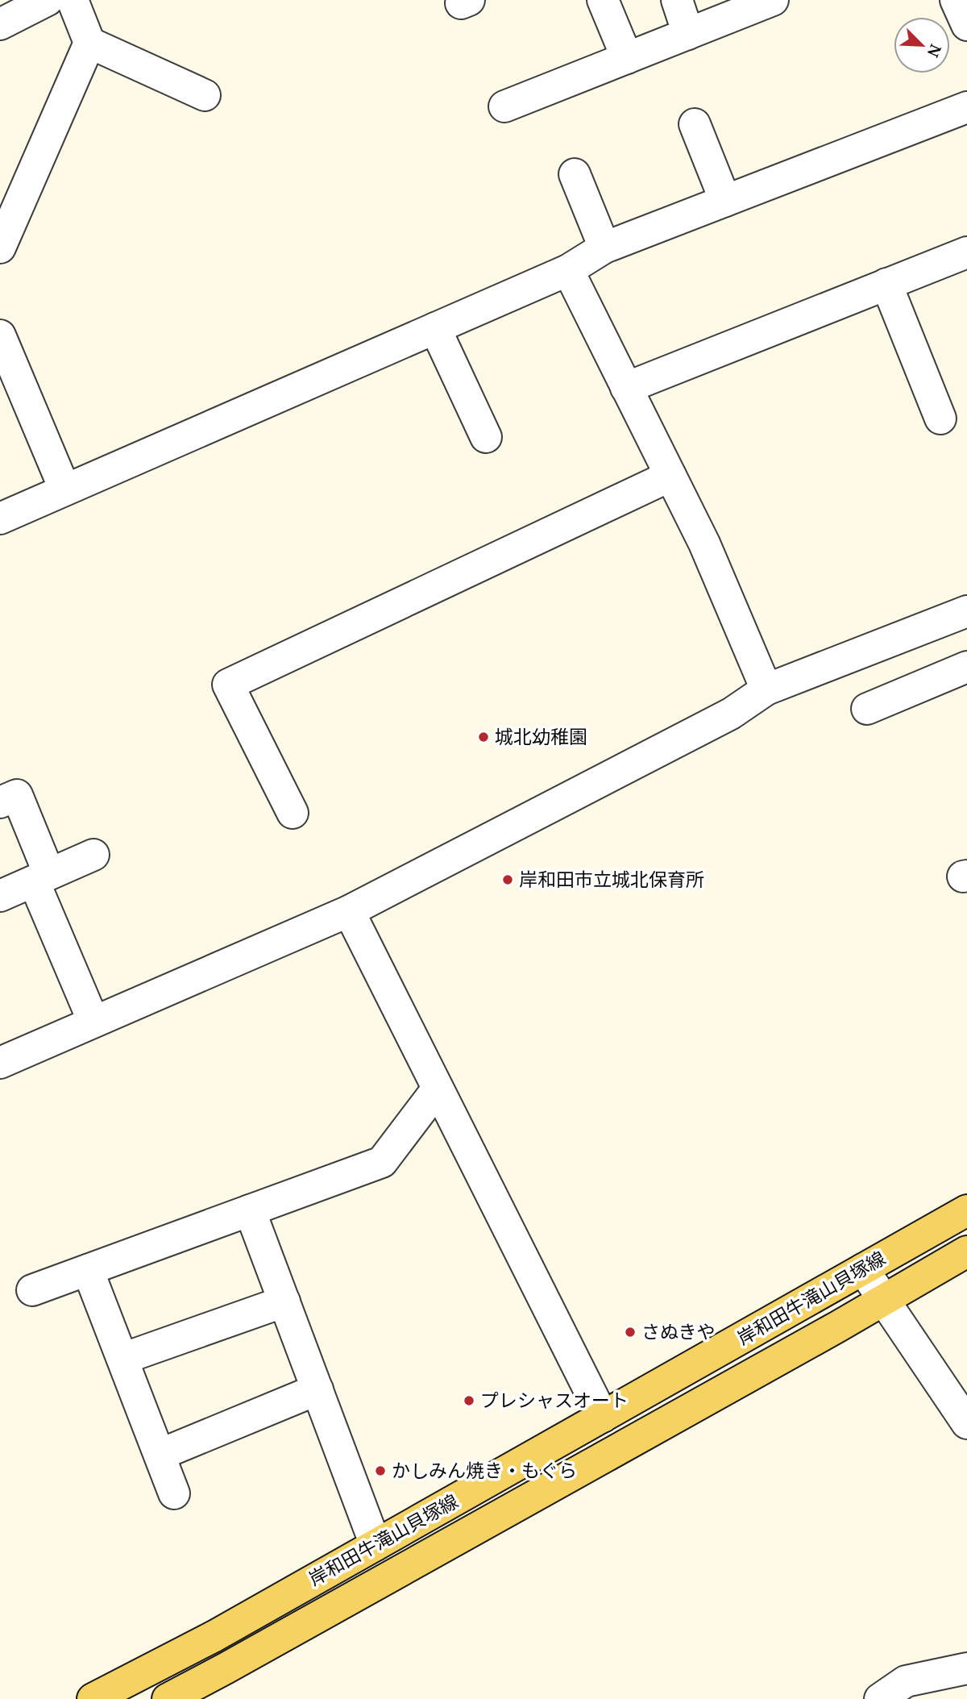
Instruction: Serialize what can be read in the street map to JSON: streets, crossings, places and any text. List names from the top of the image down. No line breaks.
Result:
{"streets":{"main road":["岸和田牛滝山貝塚線"]},"places":["城北幼稚園","岸和田市立城北保育所","さぬきや","プレシャスオート","かしみん焼き・もぐら"],"north":"bottom right"}
